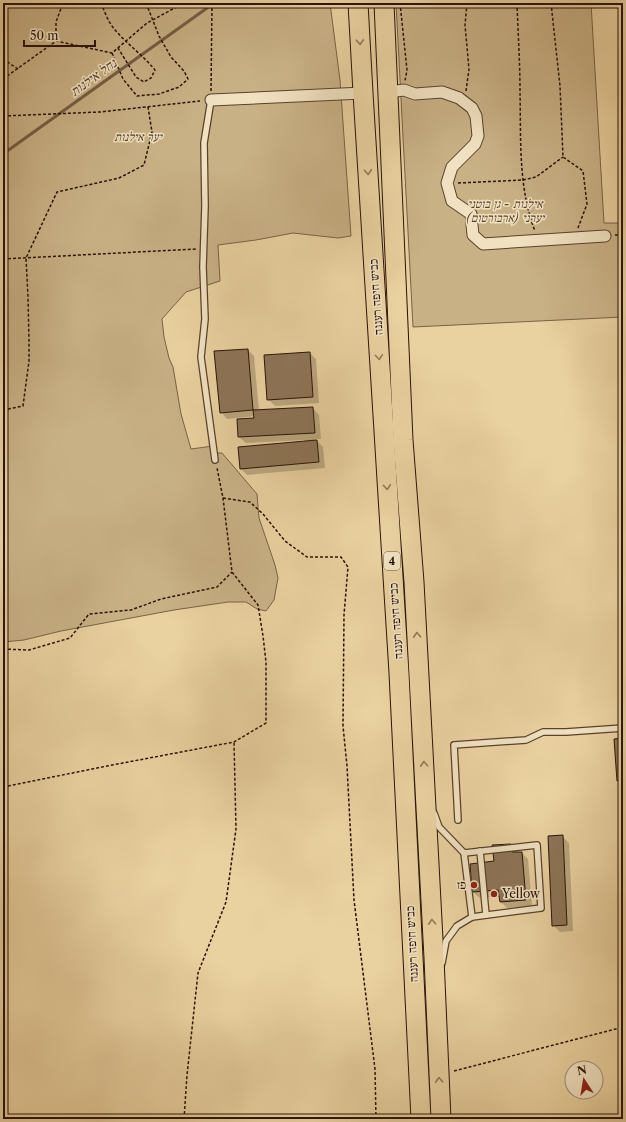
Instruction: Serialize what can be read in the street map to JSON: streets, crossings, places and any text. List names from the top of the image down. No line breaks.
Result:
{"streets":{"highway":["כביש חיפה רעננה","4"]},"water":["נחל אילנות"],"parks":["יער אילנות","אילנות - גן בוטני יערני (ארבורטום)"],"places":["פז","Yellow"],"scale_bar":"50 m","north":"top"}
